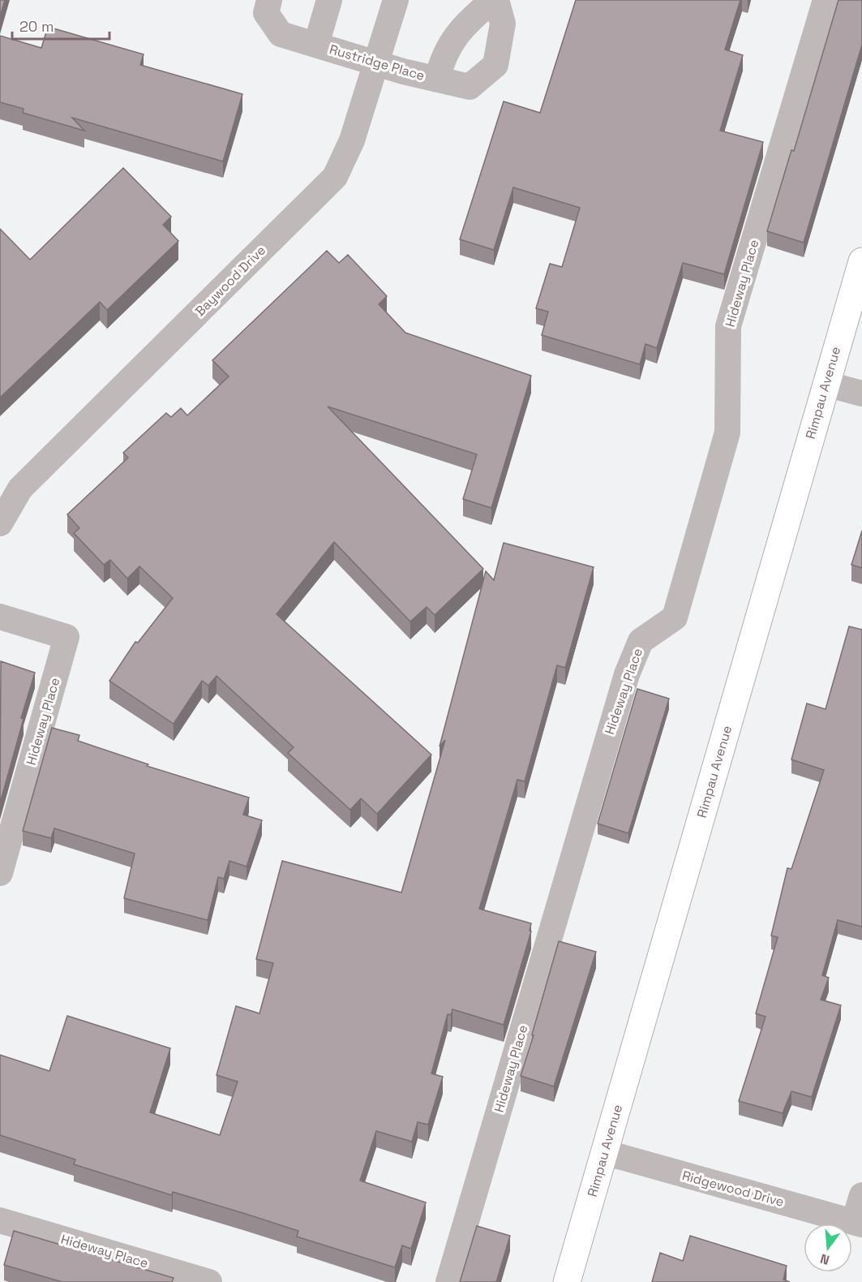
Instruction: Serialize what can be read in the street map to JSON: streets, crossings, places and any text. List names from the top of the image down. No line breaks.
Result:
{"streets":{"main road":["Rimpau Avenue"],"street":["Rustridge Place","Baywood Drive","Hideway Place","Ridgewood Drive"]},"crossings":[["Rustridge Place","Baywood Drive"],["Rimpau Avenue","Ridgewood Drive"]],"scale_bar":"20 m","north":"bottom"}
